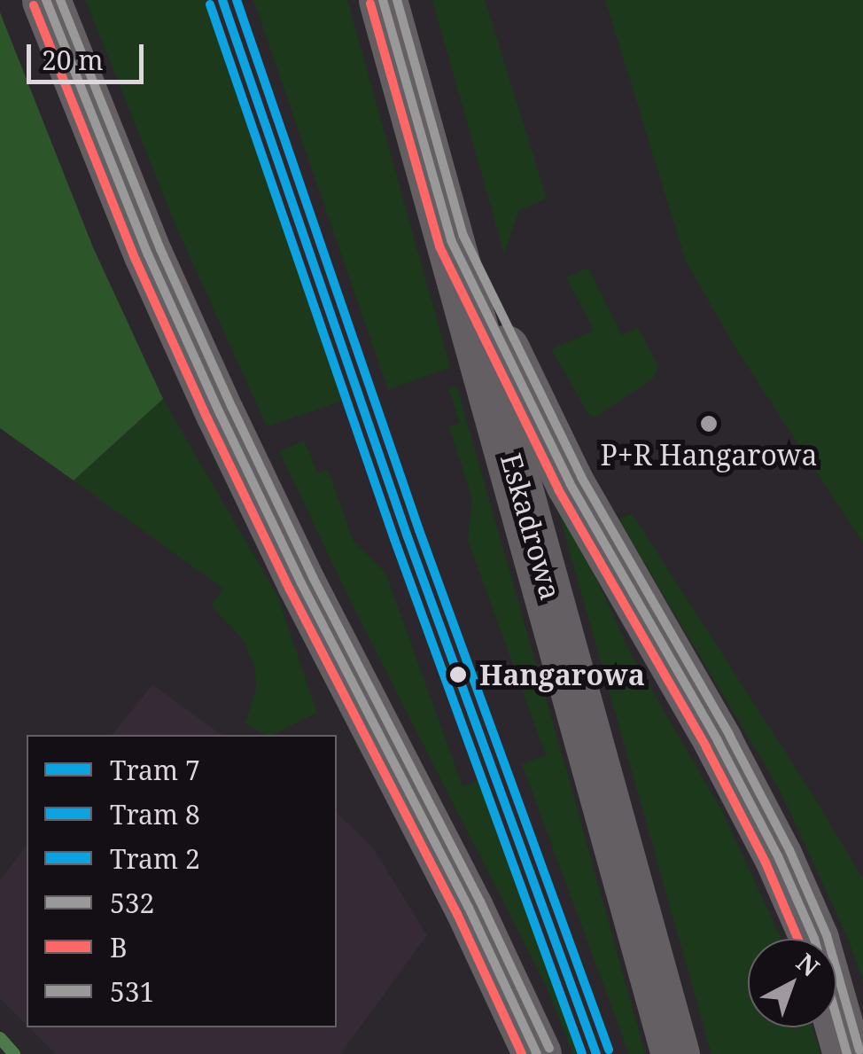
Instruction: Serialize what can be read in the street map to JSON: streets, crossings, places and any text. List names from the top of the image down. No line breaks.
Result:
{"streets":{"main road":["Eskadrowa"]},"places":["P+R Hangarowa","Hangarowa"],"lines":["tram line 7","tram line 2","transit line 532","transit line 531","transit line B","tram line 8"],"legend":["Tram 7","Tram 8","Tram 2","532","B","531"],"scale_bar":"20 m","north":"top right"}
